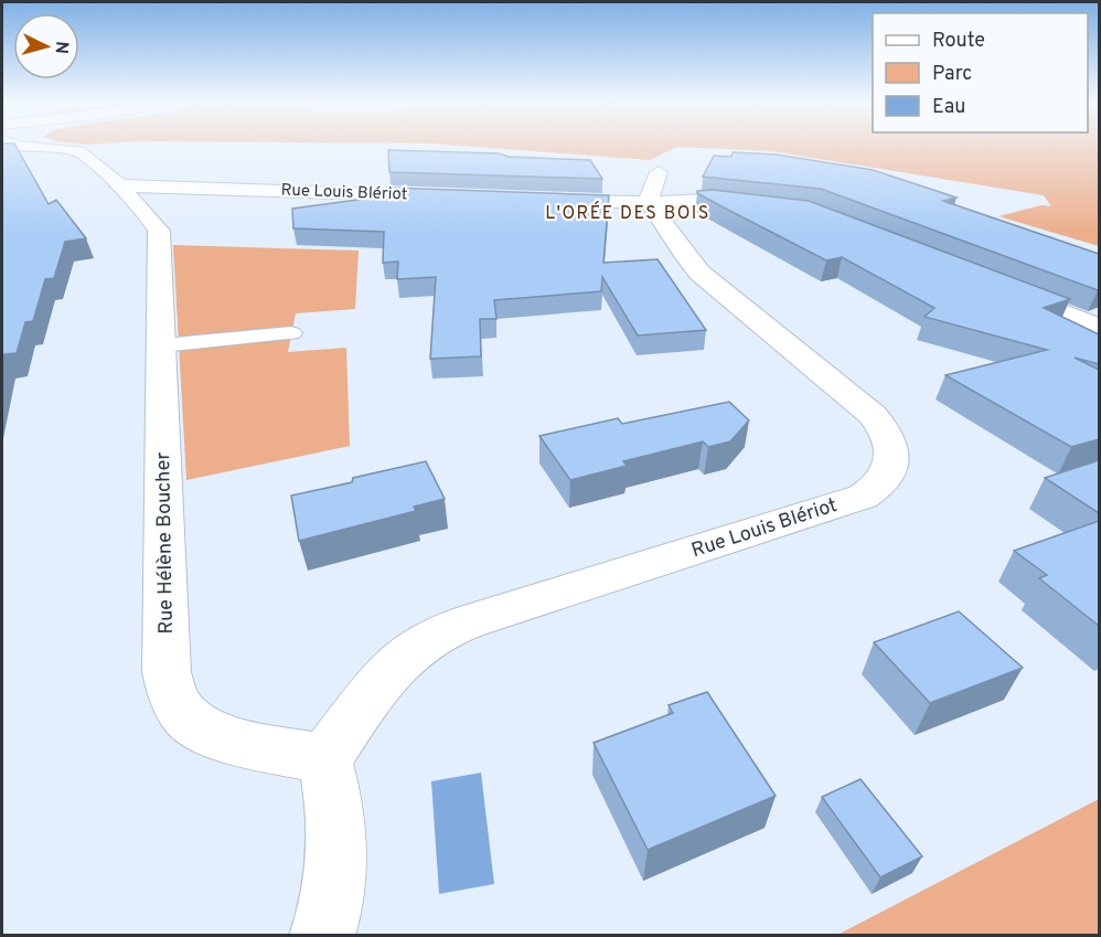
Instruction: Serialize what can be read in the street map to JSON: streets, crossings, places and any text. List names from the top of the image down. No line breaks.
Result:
{"streets":{"street":["Rue Louis Blériot","Rue Hélène Boucher"]},"crossings":[["Rue Louis Blériot","Rue Hélène Boucher"]],"districts":["L'ORÉE DES BOIS"],"legend":["Route","Parc","Eau"],"north":"right"}
